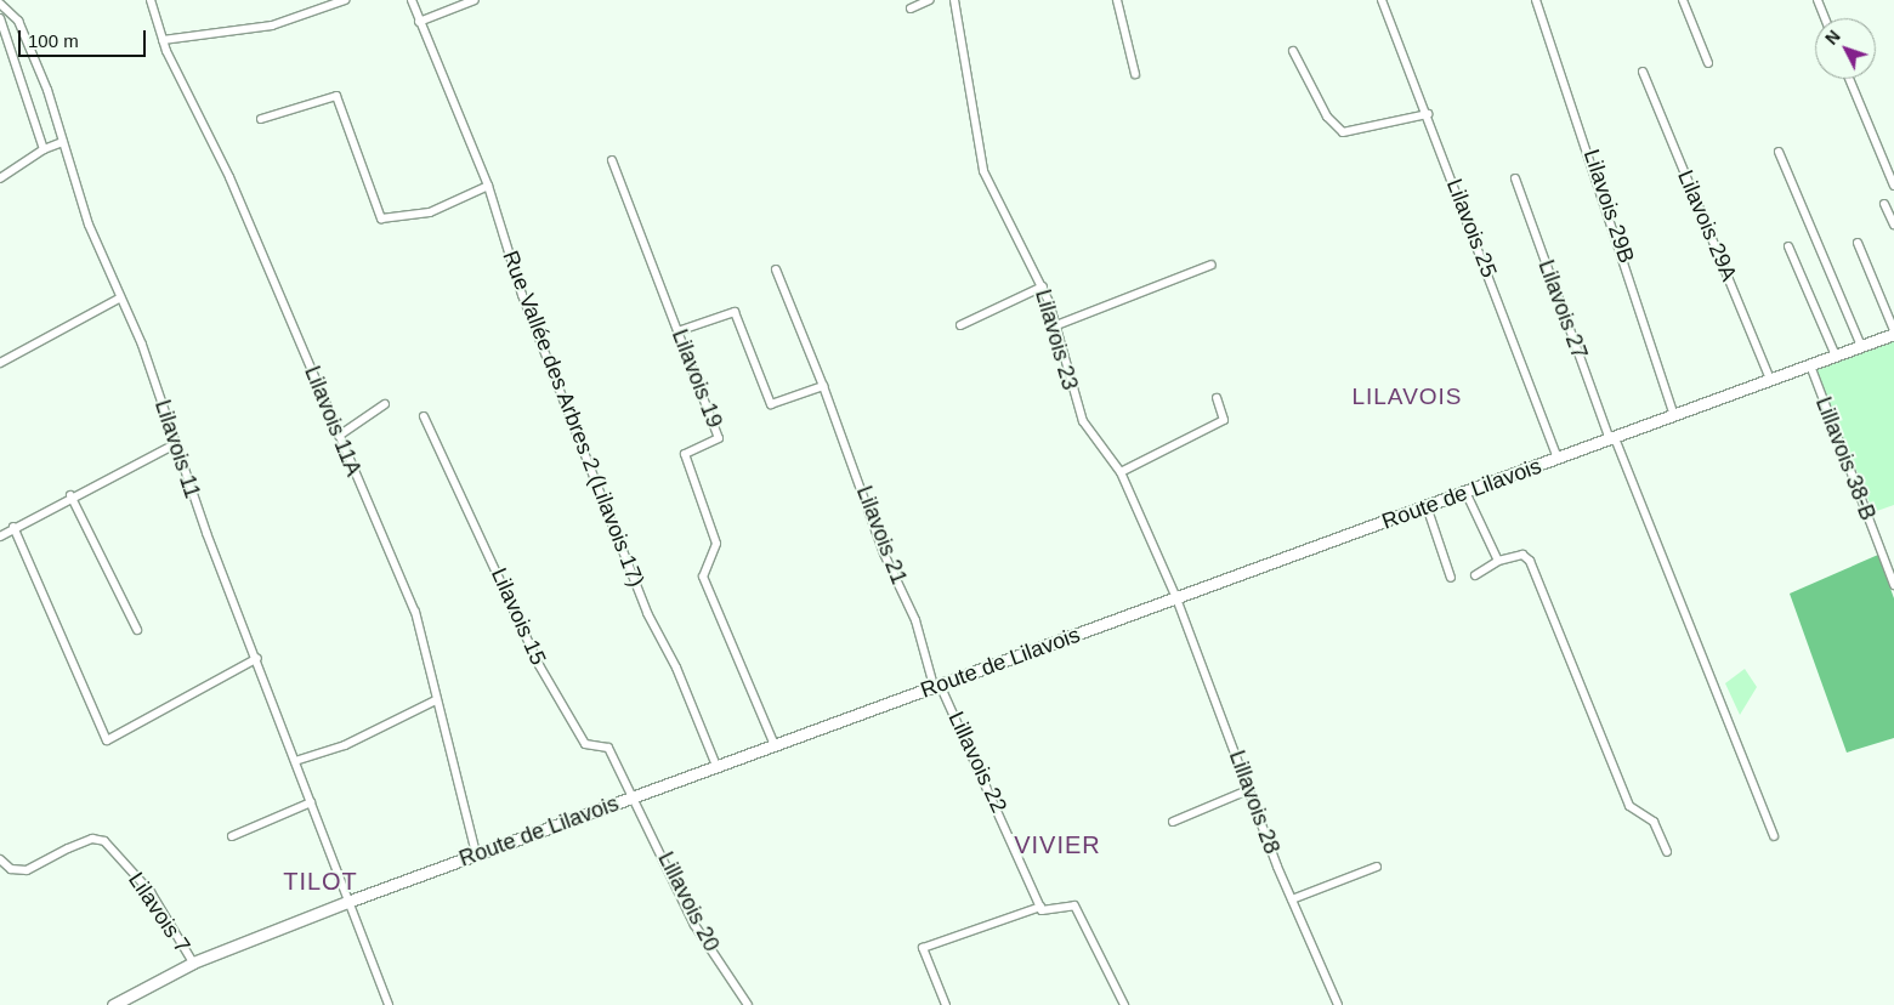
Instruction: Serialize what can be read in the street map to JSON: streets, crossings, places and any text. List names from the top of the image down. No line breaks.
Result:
{"streets":{"main road":["Route de Lilavois"],"street":["Lilavois 29B","Lilavois 29A","Lilavois 25","Lilavois 27","Lilavois 23","Lilavois 19","Rue Vallée des Arbres 2 (Lilavois 17)","Lilavois 11A","Lilavois 11","Lillavois 38-B","Lilavois 21","Lilavois 15","Lillavois 22","Lillavois 28","Lillavois 20","Lilavois 7"]},"crossings":[["Lilavois 29B","Route de Lilavois"],["Lilavois 29A","Route de Lilavois"],["Lilavois 25","Route de Lilavois"],["Lilavois 27","Route de Lilavois"],["Lilavois 23","Route de Lilavois"],["Lilavois 23","Lillavois 28"],["Lilavois 19","Route de Lilavois"],["Rue Vallée des Arbres 2 (Lilavois 17)","Route de Lilavois"],["Lilavois 11A","Route de Lilavois"],["Lilavois 11","Route de Lilavois"],["Lillavois 38-B","Route de Lilavois"],["Route de Lilavois","Lilavois 21"],["Route de Lilavois","Lilavois 15"],["Route de Lilavois","Lillavois 22"],["Route de Lilavois","Lillavois 28"],["Route de Lilavois","Lillavois 20"],["Route de Lilavois","Lilavois 7"],["Lilavois 21","Lillavois 22"],["Lilavois 15","Lillavois 20"]],"districts":["LILAVOIS","VIVIER","TILOT"],"scale_bar":"100 m","north":"top left"}
